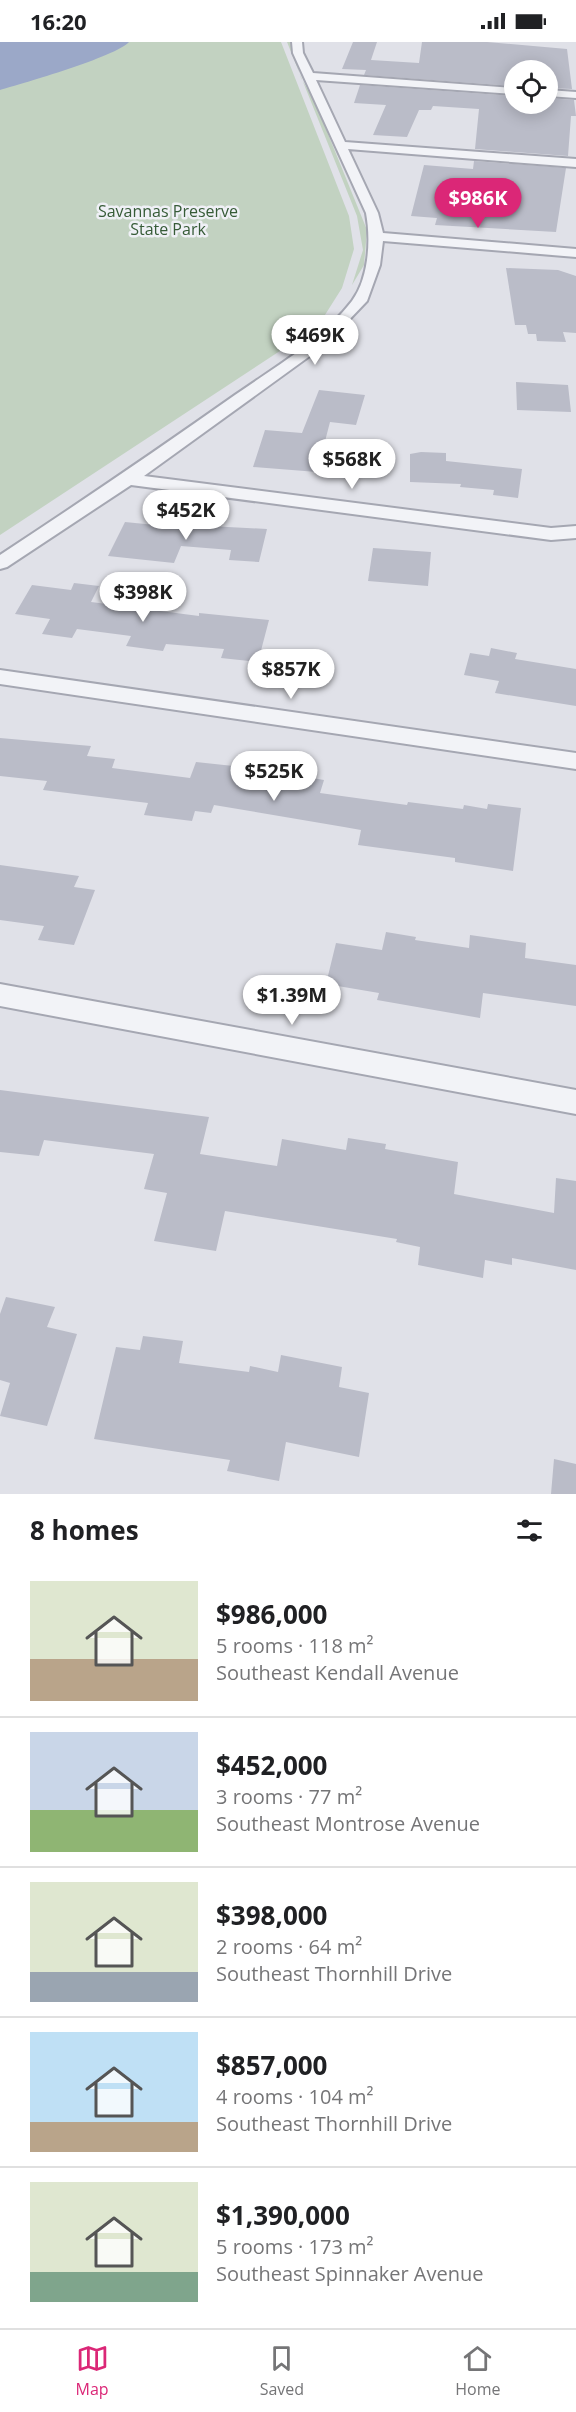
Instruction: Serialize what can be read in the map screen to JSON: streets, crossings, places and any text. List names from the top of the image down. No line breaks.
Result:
{"parks":["Savannas Preserve State Park"],"page":{"status":"16:20","price":["$986K","$469K","$568K","$452K","$398K","$857K","$525K","$1.39M"],"heading":"8 homes","list":[{"name":"$986,000","note":"5 rooms · 118 m² · Southeast Kendall Avenue"},{"name":"$452,000","note":"3 rooms · 77 m² · Southeast Montrose Avenue"},{"name":"$398,000","note":"2 rooms · 64 m² · Southeast Thornhill Drive"},{"name":"$857,000","note":"4 rooms · 104 m² · Southeast Thornhill Drive"},{"name":"$1,390,000","note":"5 rooms · 173 m² · Southeast Spinnaker Avenue"}],"tabs":["Map","Saved","Home"]}}
